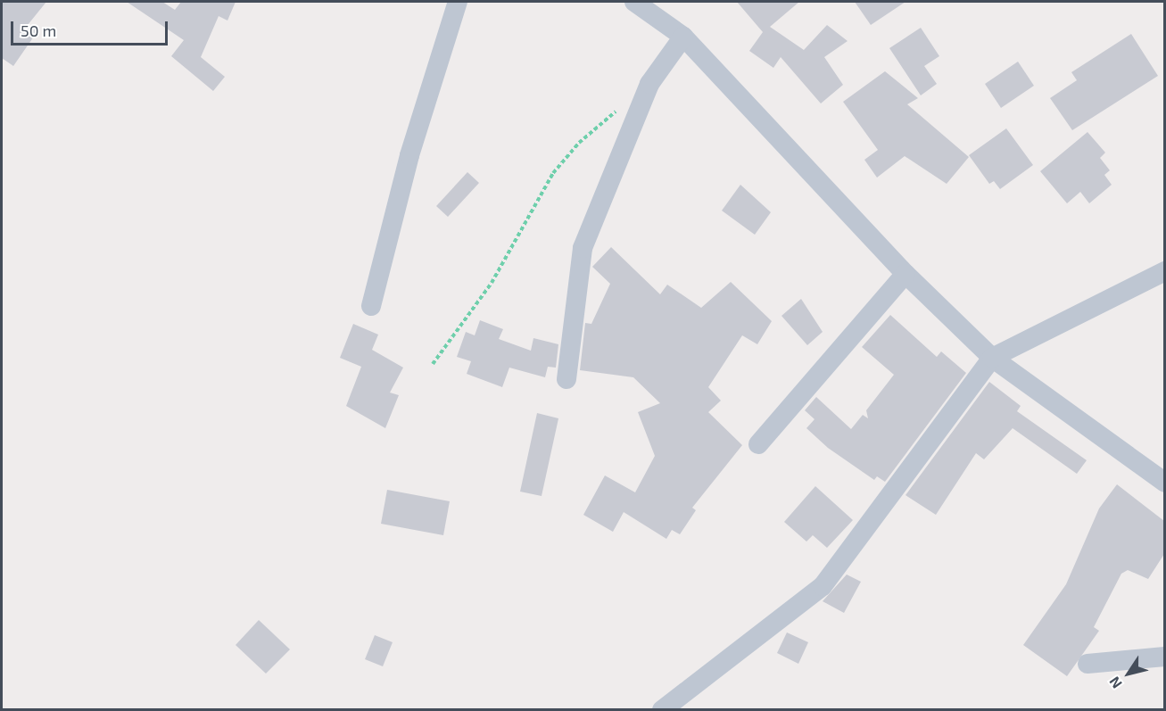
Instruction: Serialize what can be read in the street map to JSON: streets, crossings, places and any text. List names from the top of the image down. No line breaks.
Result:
{"scale_bar":"50 m","north":"bottom left"}
